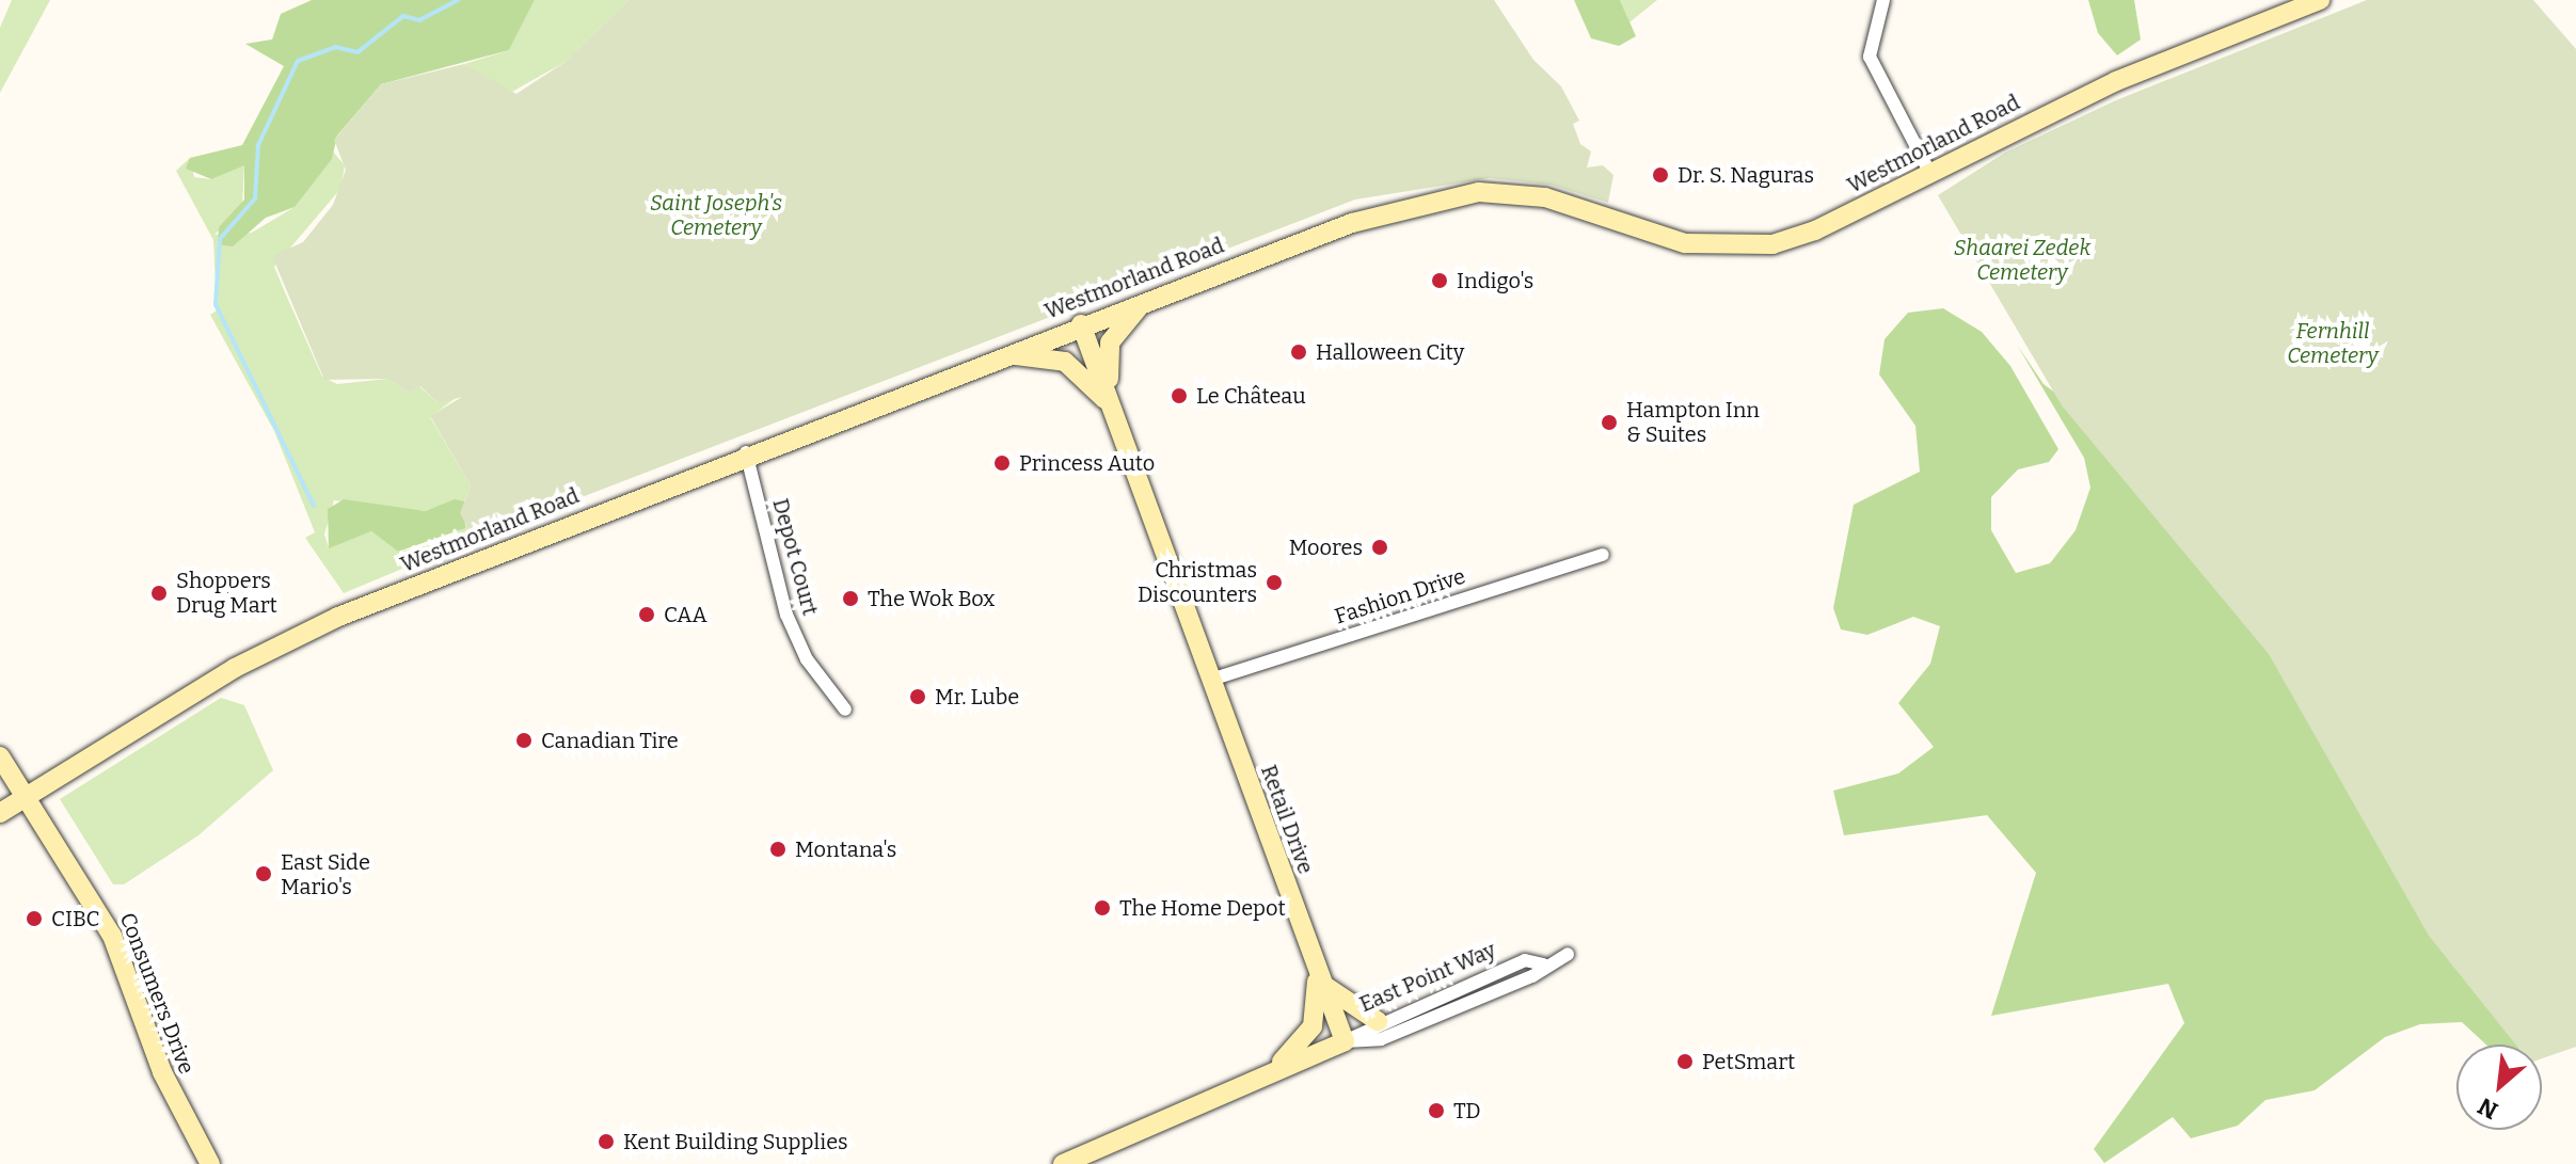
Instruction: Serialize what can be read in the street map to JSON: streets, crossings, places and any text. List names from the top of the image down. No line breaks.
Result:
{"streets":{"street":["Westmorland Road","Depot Court","Fashion Drive","Retail Drive","East Point Way","Consumers Drive"]},"crossings":[["Westmorland Road","Depot Court"],["Westmorland Road","Retail Drive"],["Westmorland Road","Consumers Drive"],["Fashion Drive","Retail Drive"],["Retail Drive","East Point Way"]],"parks":["Saint Joseph's Cemetery","Shaarei Zedek Cemetery","Fernhill Cemetery"],"places":["Dr. S. Naguras","Indigo's","Halloween City","Le Château","Hampton Inn & Suites","Princess Auto","Moores","Christmas Discounters","Shoppers Drug Mart","The Wok Box","CAA","Mr. Lube","Canadian Tire","Montana's","East Side Mario's","The Home Depot","CIBC","PetSmart","TD","Kent Building Supplies"],"north":"bottom left"}
